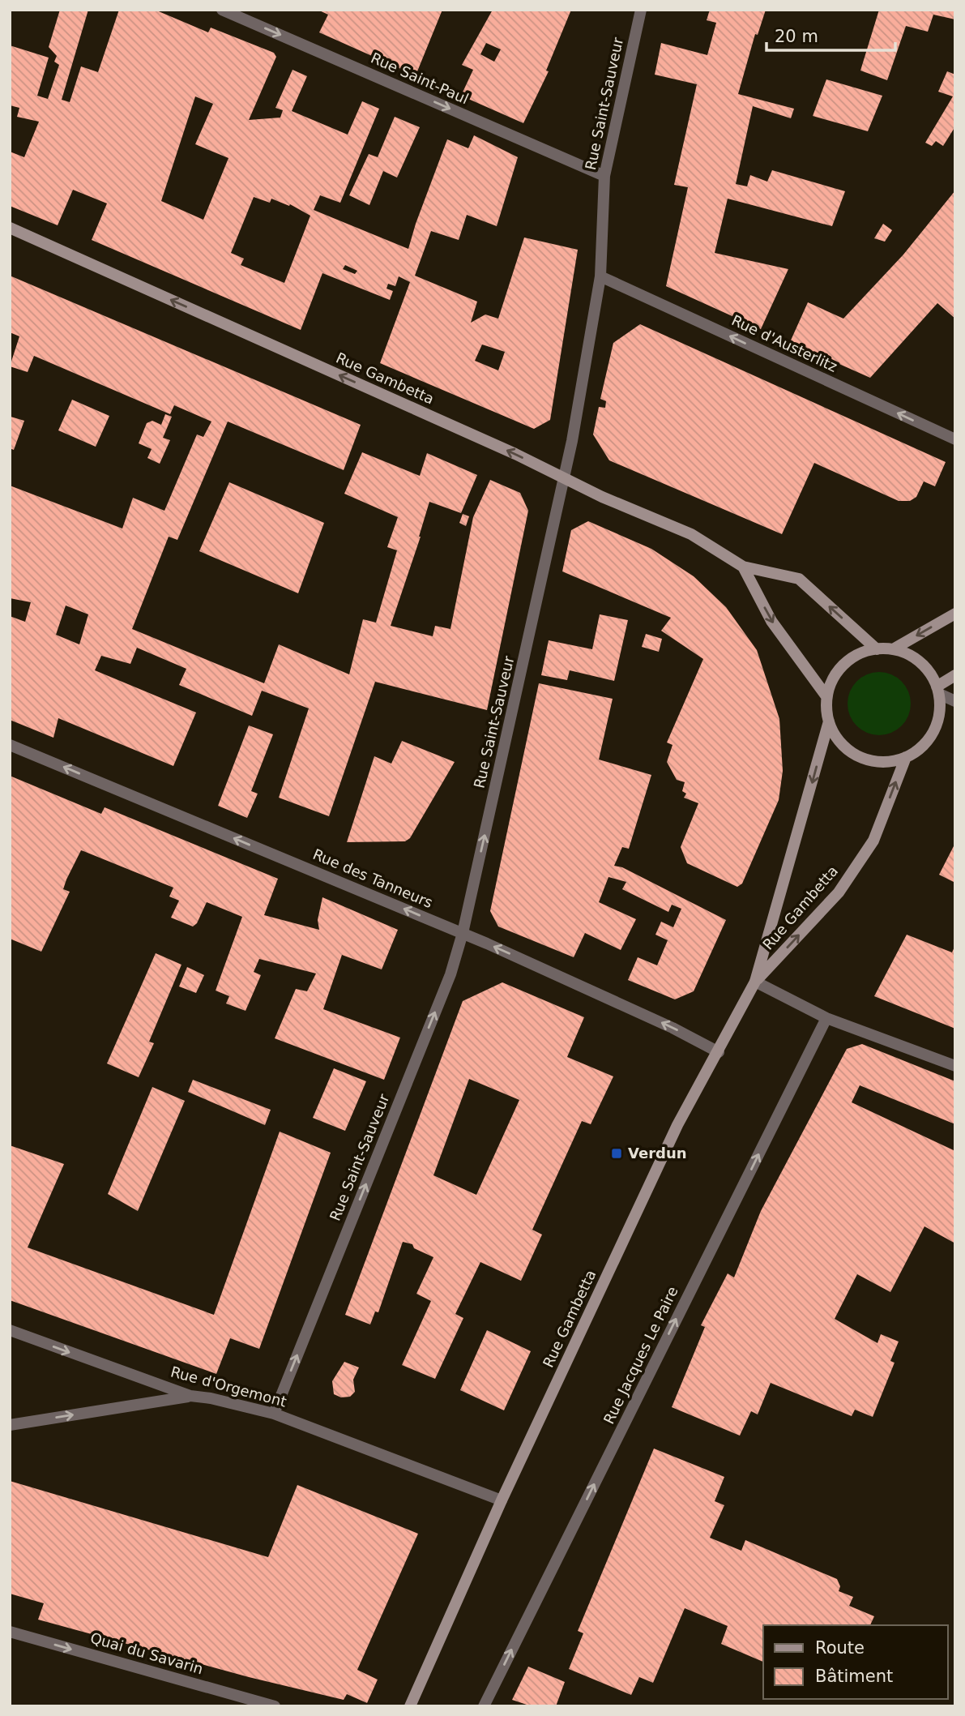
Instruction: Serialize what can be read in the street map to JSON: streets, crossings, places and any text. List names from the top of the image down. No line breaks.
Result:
{"streets":{"main road":["Rue Gambetta"],"street":["Rue Saint-Paul","Rue Saint-Sauveur","Rue d'Austerlitz","Rue des Tanneurs","Rue Jacques Le Paire","Rue d'Orgemont","Quai du Savarin"]},"crossings":[["Rue Saint-Paul","Rue Saint-Sauveur"],["Rue Saint-Sauveur","Rue d'Austerlitz"],["Rue Saint-Sauveur","Rue Gambetta"],["Rue Saint-Sauveur","Rue des Tanneurs"],["Rue Saint-Sauveur","Rue d'Orgemont"],["Rue Gambetta","Rue des Tanneurs"],["Rue Gambetta","Rue d'Orgemont"]],"one_way":["Rue Saint-Paul","Rue Saint-Sauveur","Rue d'Austerlitz","Rue des Tanneurs","Rue Jacques Le Paire","Rue d'Orgemont","Quai du Savarin"],"places":{"transit":["Verdun"]},"legend":["Route","Bâtiment"],"scale_bar":"20 m"}
